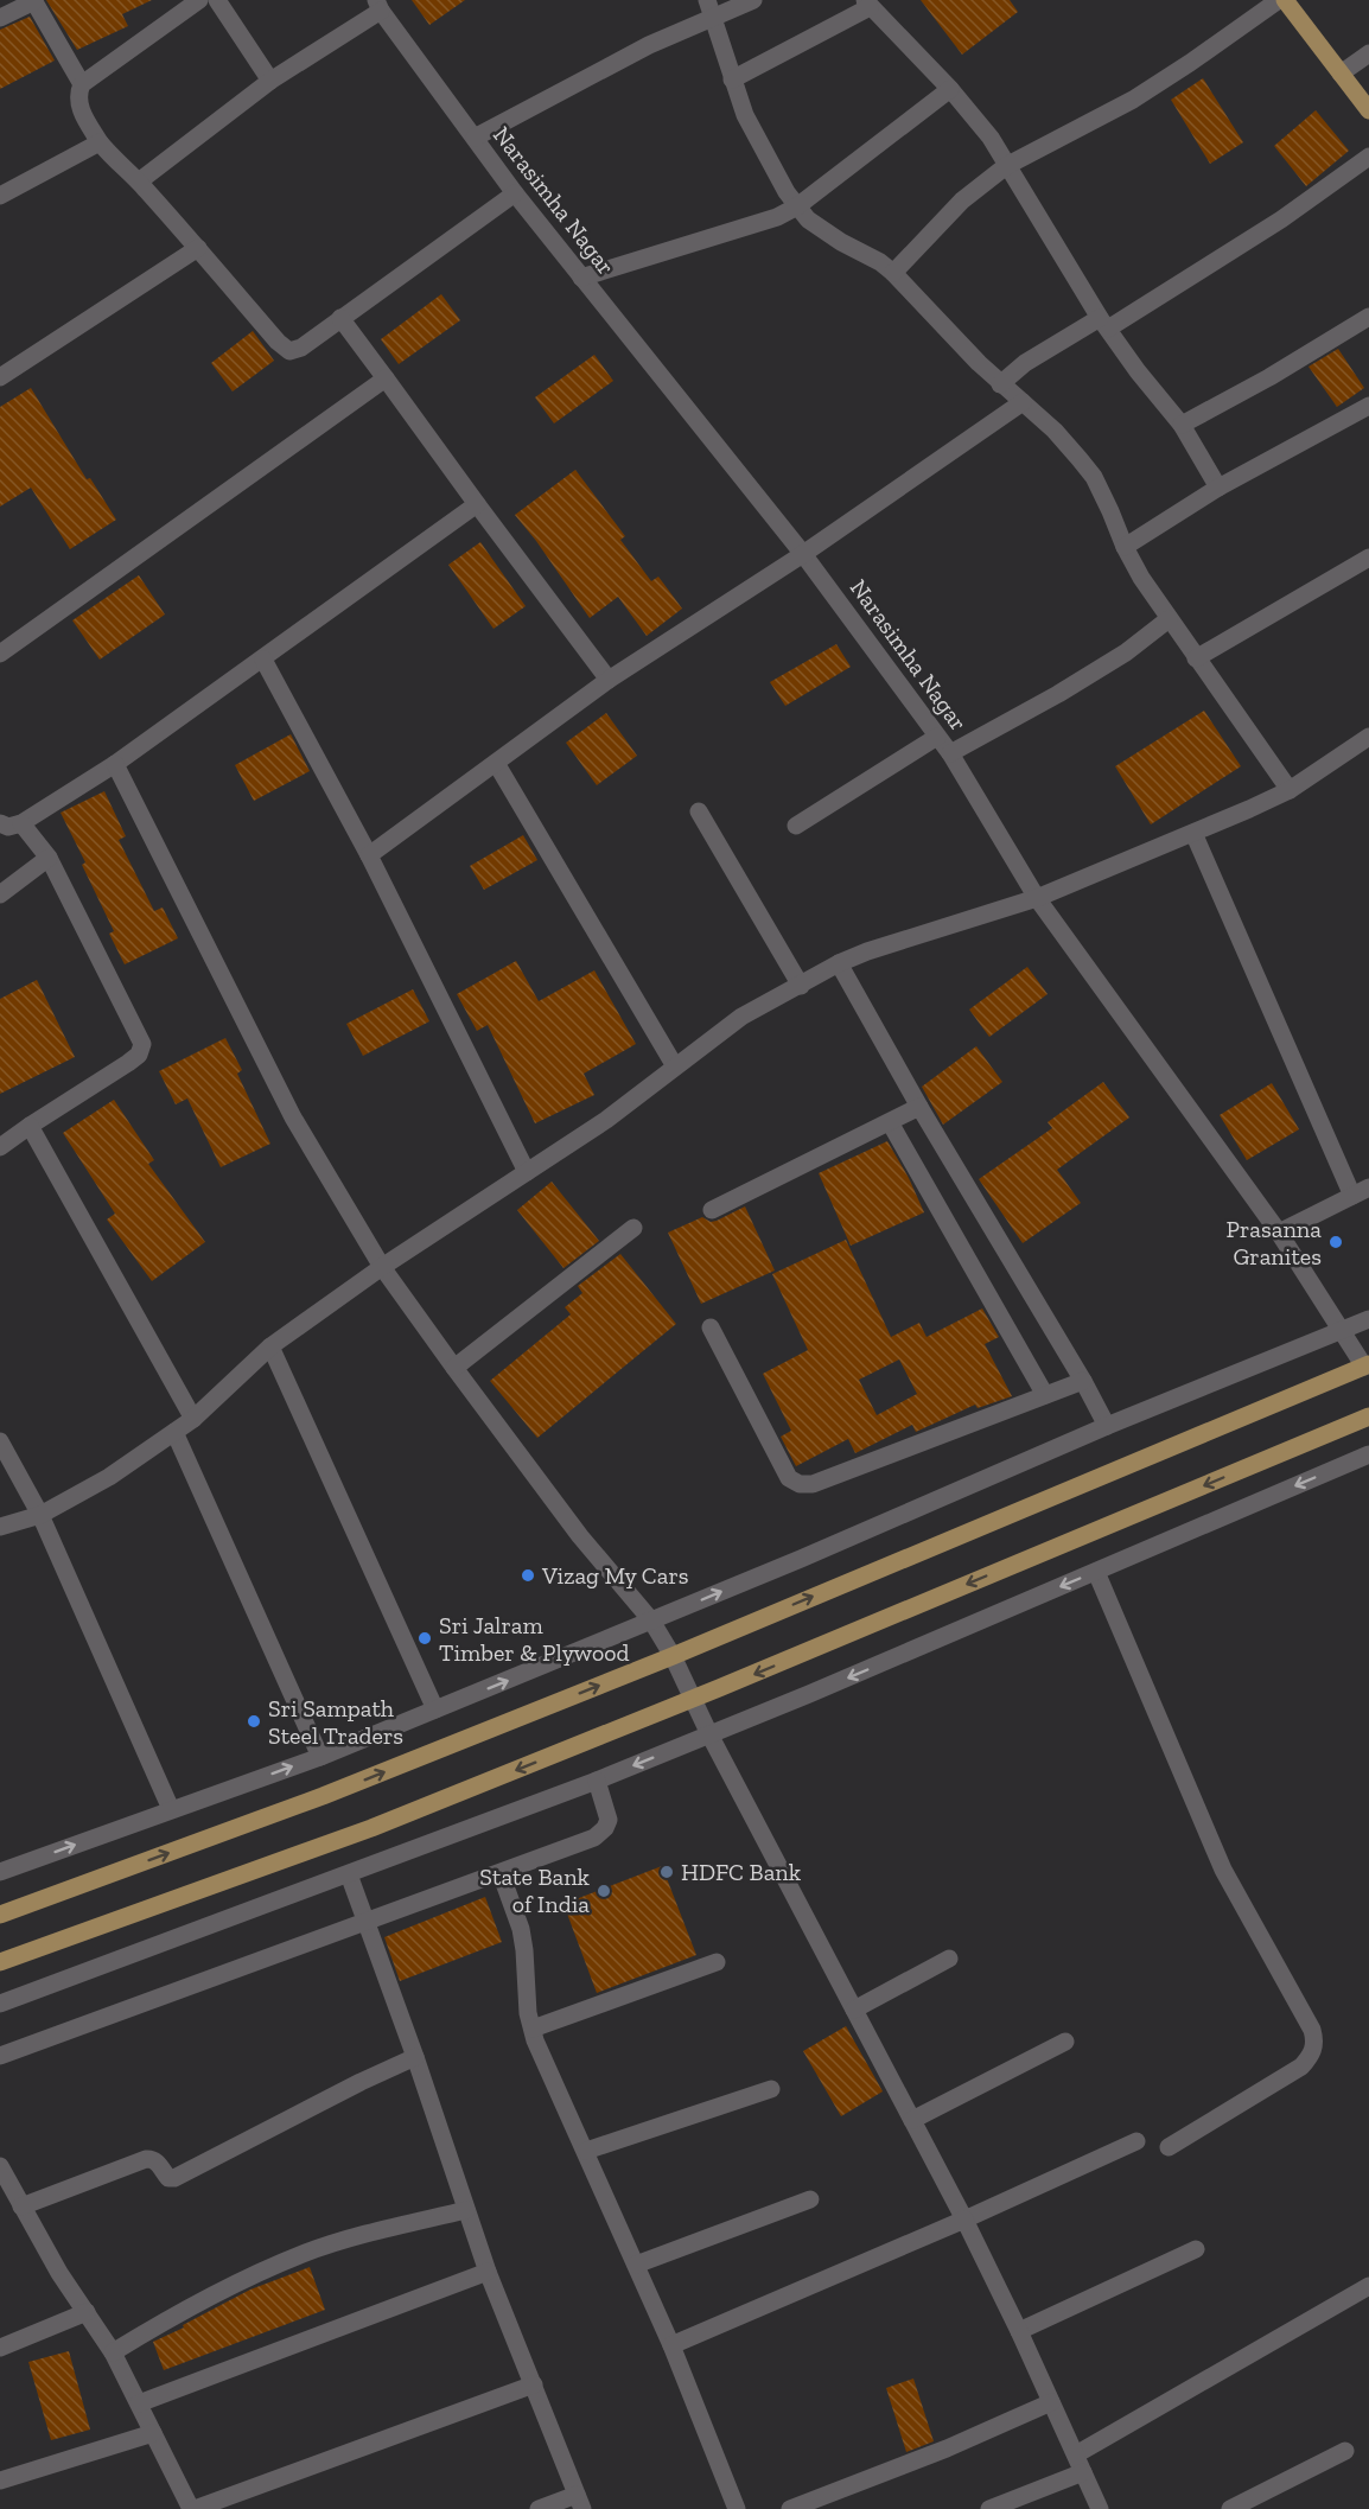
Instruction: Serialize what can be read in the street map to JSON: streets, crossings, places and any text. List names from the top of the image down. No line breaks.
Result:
{"streets":{"street":["Narasimha Nagar"]},"places":["Prasanna Granites","Vizag My Cars","Sri Jalram Timber & Plywood","Sri Sampath Steel Traders","HDFC Bank","State Bank of India"]}
